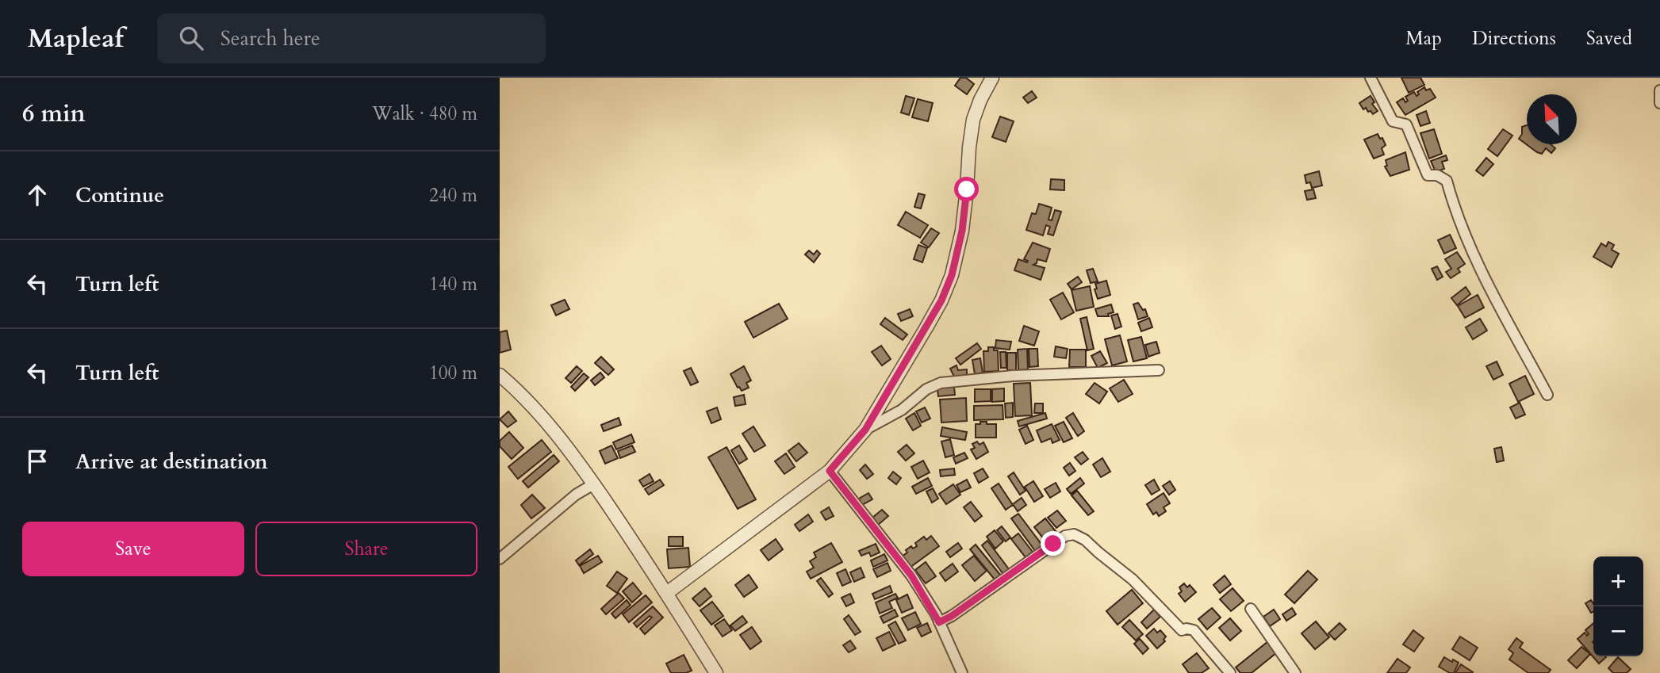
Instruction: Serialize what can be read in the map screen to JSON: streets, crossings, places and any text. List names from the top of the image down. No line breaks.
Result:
{"north":"top left","page":{"header":"Mapleaf","search":"Search here","nav":["Map","Directions","Saved"],"heading":["6 min","Walk · 480 m"],"list":[["Continue","240 m"],["Turn left","140 m"],["Turn left","100 m"],"Arrive at destination"],"buttons":["Save","Share"],"map_buttons":["+","−"]}}
